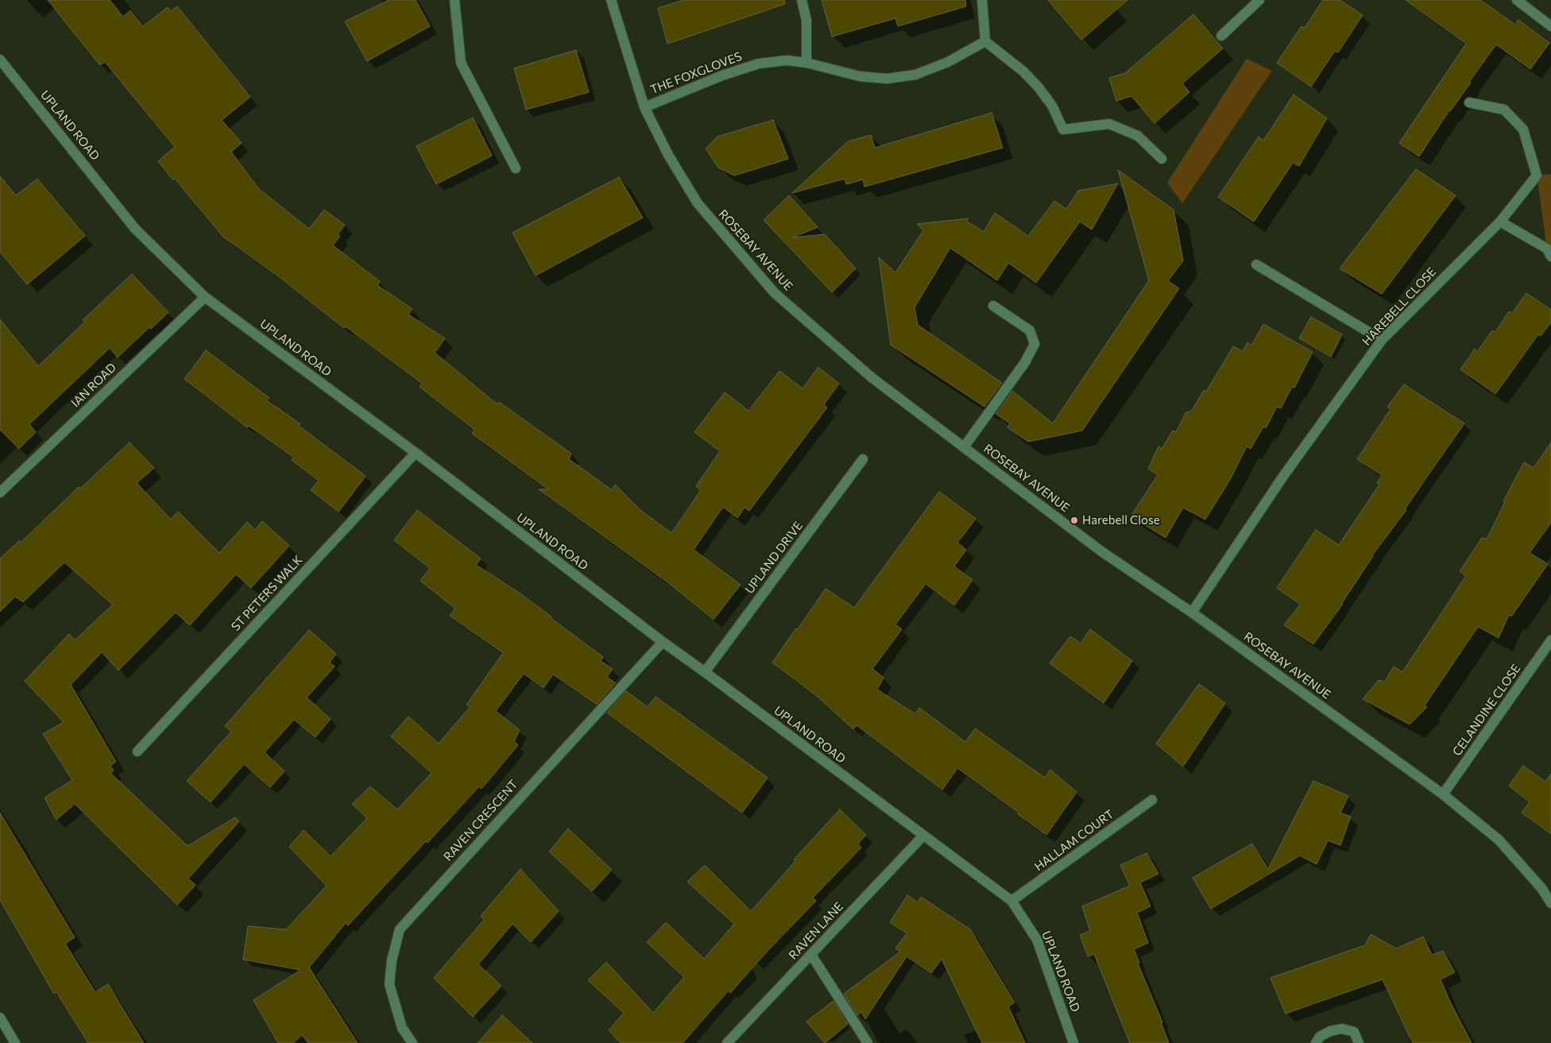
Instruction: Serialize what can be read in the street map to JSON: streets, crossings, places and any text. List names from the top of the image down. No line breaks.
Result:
{"streets":{"street":["THE FOXGLOVES","UPLAND ROAD","ROSEBAY AVENUE","HAREBELL CLOSE","IAN ROAD","UPLAND DRIVE","ST PETERS WALK","CELANDINE CLOSE","RAVEN CRESCENT","HALLAM COURT","RAVEN LANE"]},"crossings":[["THE FOXGLOVES","ROSEBAY AVENUE"],["UPLAND ROAD","IAN ROAD"],["UPLAND ROAD","UPLAND DRIVE"],["UPLAND ROAD","ST PETERS WALK"],["UPLAND ROAD","RAVEN CRESCENT"],["UPLAND ROAD","HALLAM COURT"],["UPLAND ROAD","RAVEN LANE"],["ROSEBAY AVENUE","HAREBELL CLOSE"],["ROSEBAY AVENUE","CELANDINE CLOSE"]],"places":["Harebell Close"]}
